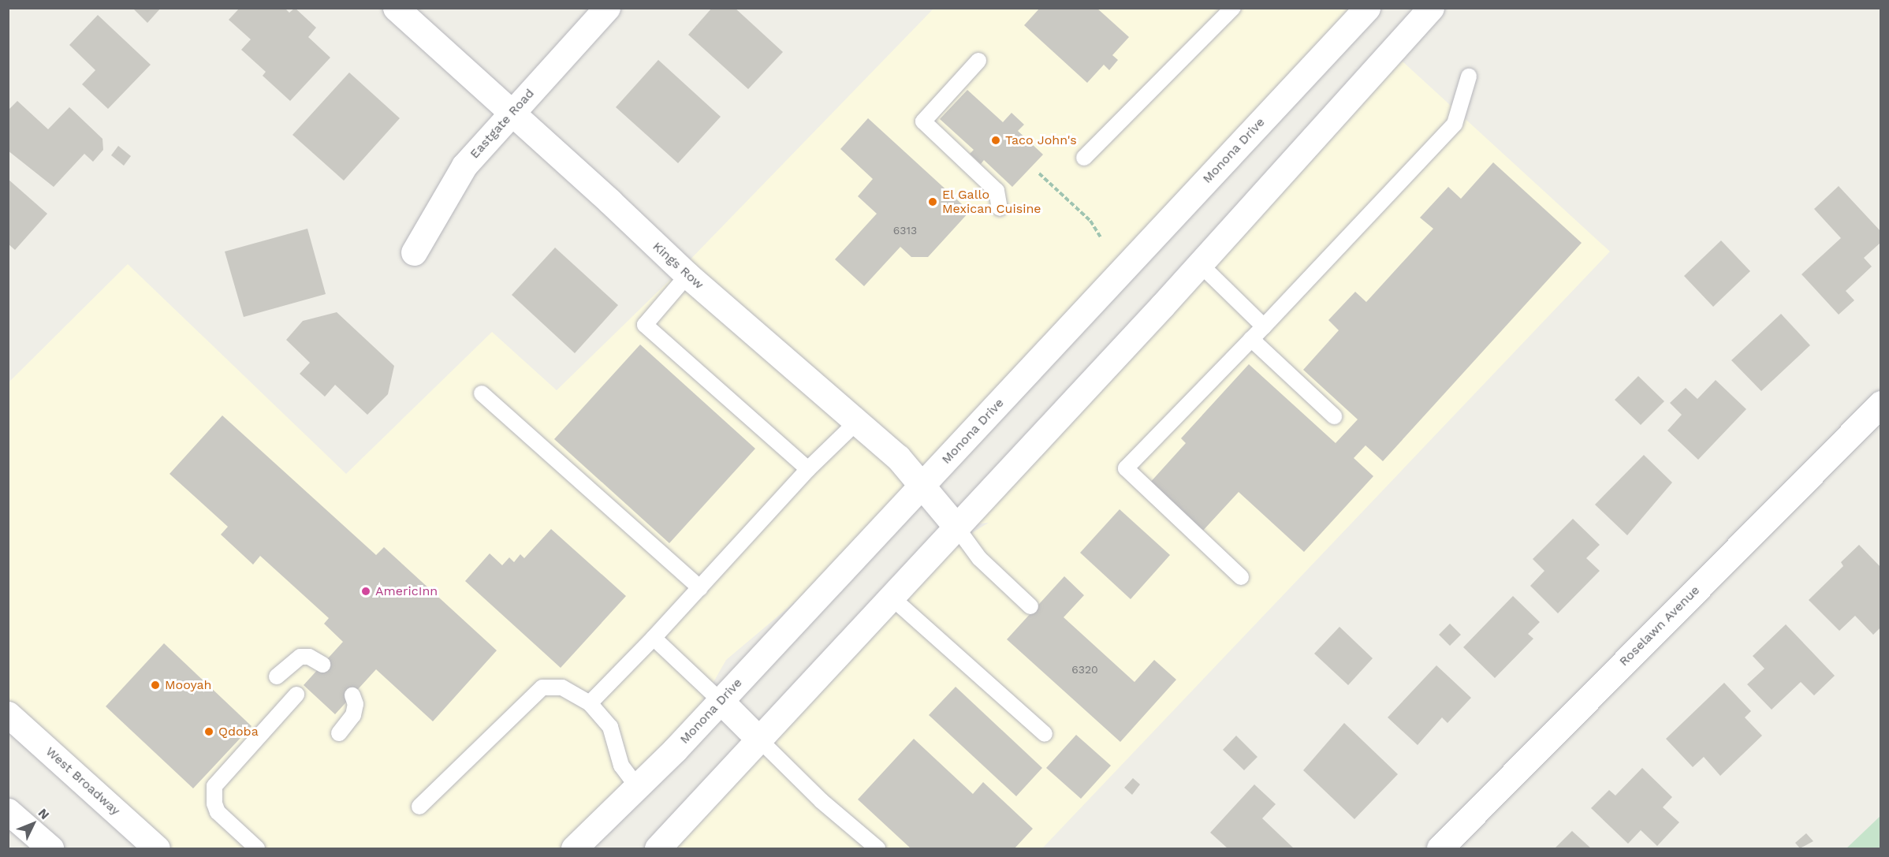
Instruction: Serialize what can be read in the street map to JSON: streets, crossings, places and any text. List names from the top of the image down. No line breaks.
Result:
{"streets":{"street":["Eastgate Road","Monona Drive","Kings Row","Roselawn Avenue","West Broadway"]},"crossings":[["Eastgate Road","Kings Row"],["Monona Drive","Kings Row"]],"places":["Taco John's","El Gallo Mexican Cuisine","AmericInn","Mooyah","Qdoba"],"house_numbers":["6313","6320"],"north":"top right"}
